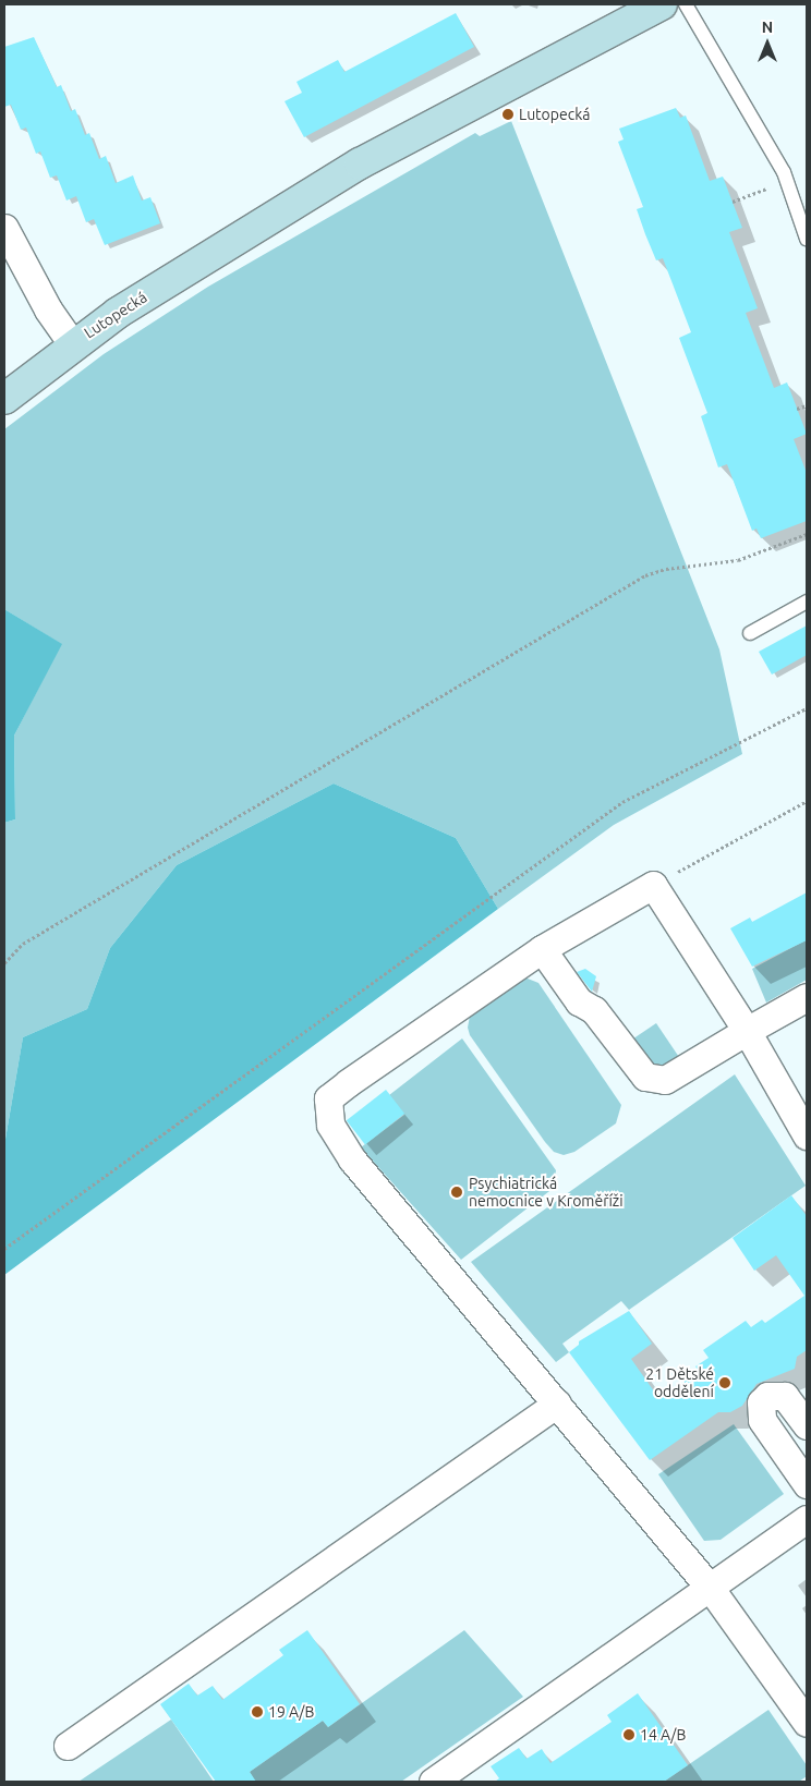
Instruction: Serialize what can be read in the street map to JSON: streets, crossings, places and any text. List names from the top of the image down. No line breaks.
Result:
{"streets":{"main road":["Lutopecká"]},"places":["Lutopecká","Psychiatrická nemocnice v Kroměříži","21 Dětské oddělení","19 A/B","14 A/B"],"north":"top"}
